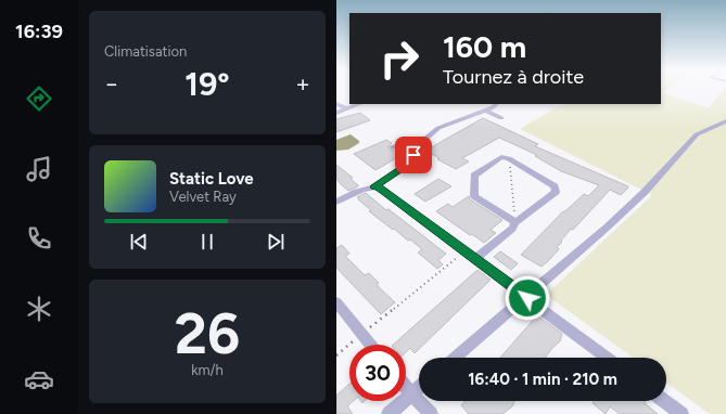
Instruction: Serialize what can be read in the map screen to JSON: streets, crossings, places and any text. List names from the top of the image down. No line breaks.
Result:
{"page":{"tabs":"16:39","tile":["Climatisation",["26","km/h"]],"turn":["160 m","Tournez à droite"],"heat":["−","19°","+"],"song":["Static Love","Velvet Ray"],"limit":"30","trip":"16:40 · 1 min · 210 m"}}
